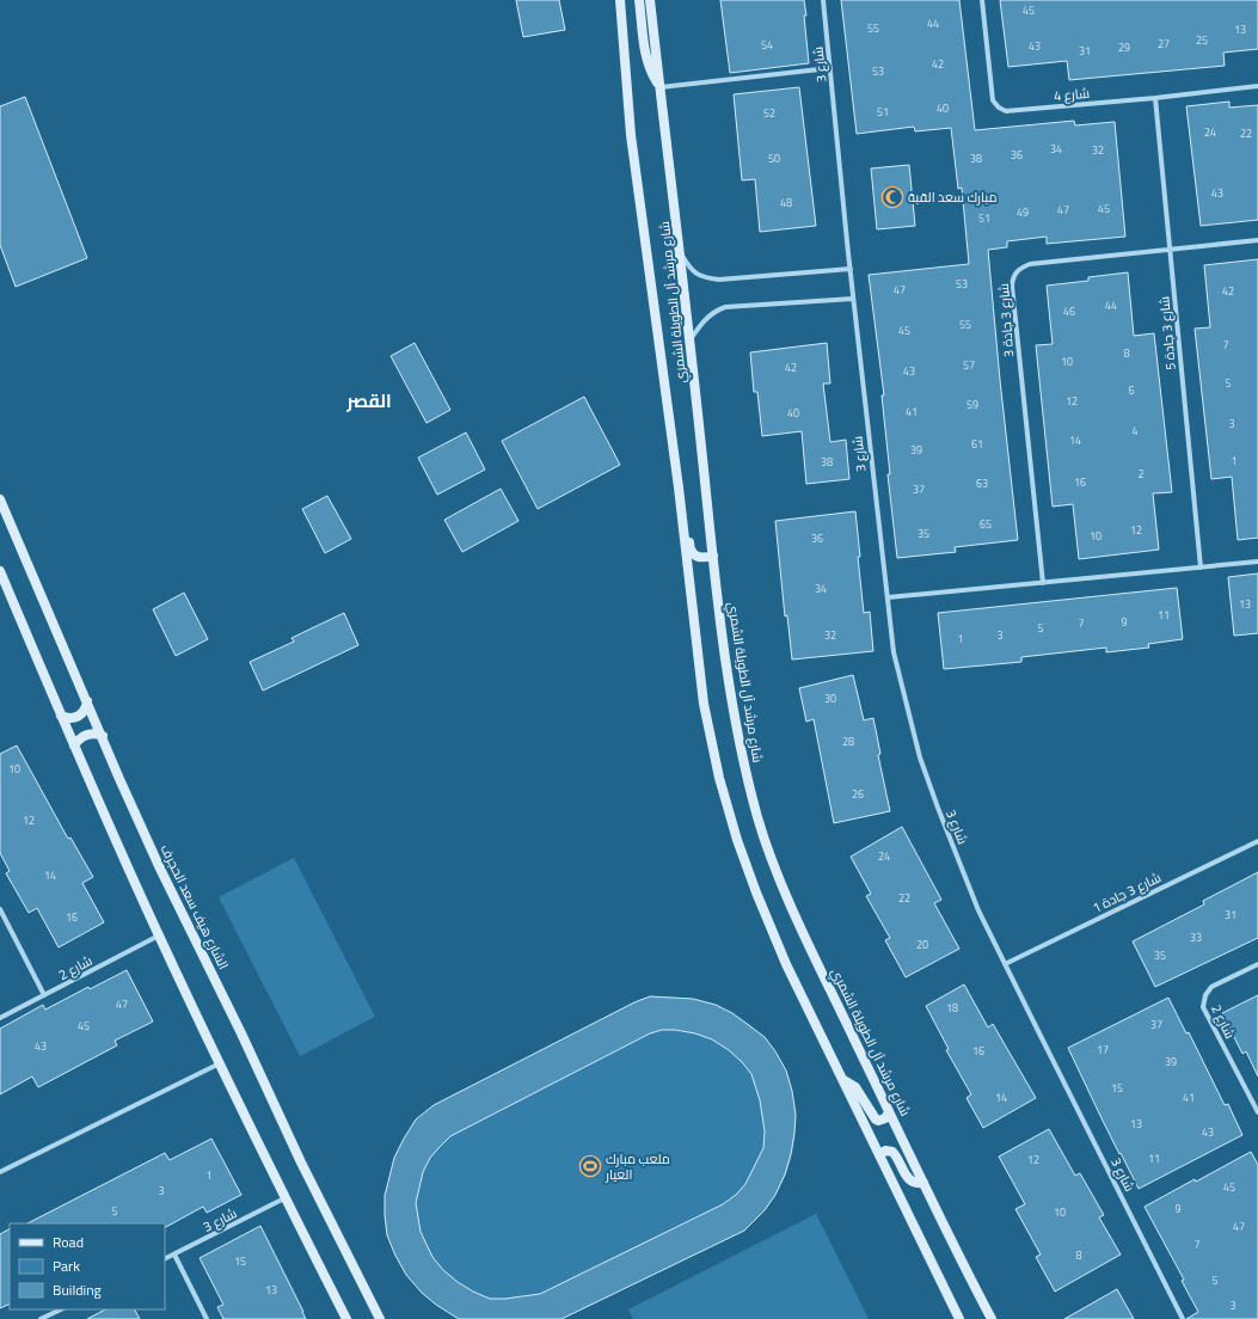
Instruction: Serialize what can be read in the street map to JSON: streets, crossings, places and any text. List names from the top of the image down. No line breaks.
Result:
{"streets":{"main road":["شارع مرشد آل الطويلة الشمري","الشارع هيف سعد الحجرف"],"street":["شارع 3","شارع 4","شارع 3 جادة 3","شارع 3 جادة 5","شارع 3 جادة 1","شارع 2"]},"crossings":[["شارع 3","شارع 3 جادة 1"],["شارع 4","شارع 3 جادة 5"],["شارع 3 جادة 3","شارع 3 جادة 5"]],"districts":["القصر"],"places":{"mosque":["مبارك سعد القبة"],"sports":["ملعب مبارك العيار"]},"house_numbers":["45","44","55","13","25","27","54","43","29","31","42","53","40","51","52","24","22","34","32","36","50","38","43","48","45","47","49","51","53","47","42","44","46","55","45","7","8","10","57","42","43","5","6","12","59","41","40","3","4","14","61","39","1","38","2","16","63","37","65","12","35","10","36","34","13","11","9","7","5","32","3","1","30","28","10","26","12","24","14","22","31","16","33","20","35","47","18","37","45","43","17","16","39","15","14","41","13","43","11","12","1","45","3","9","5","10","47","7","8","15","5","13","3"],"legend":["Road","Park","Building"]}
